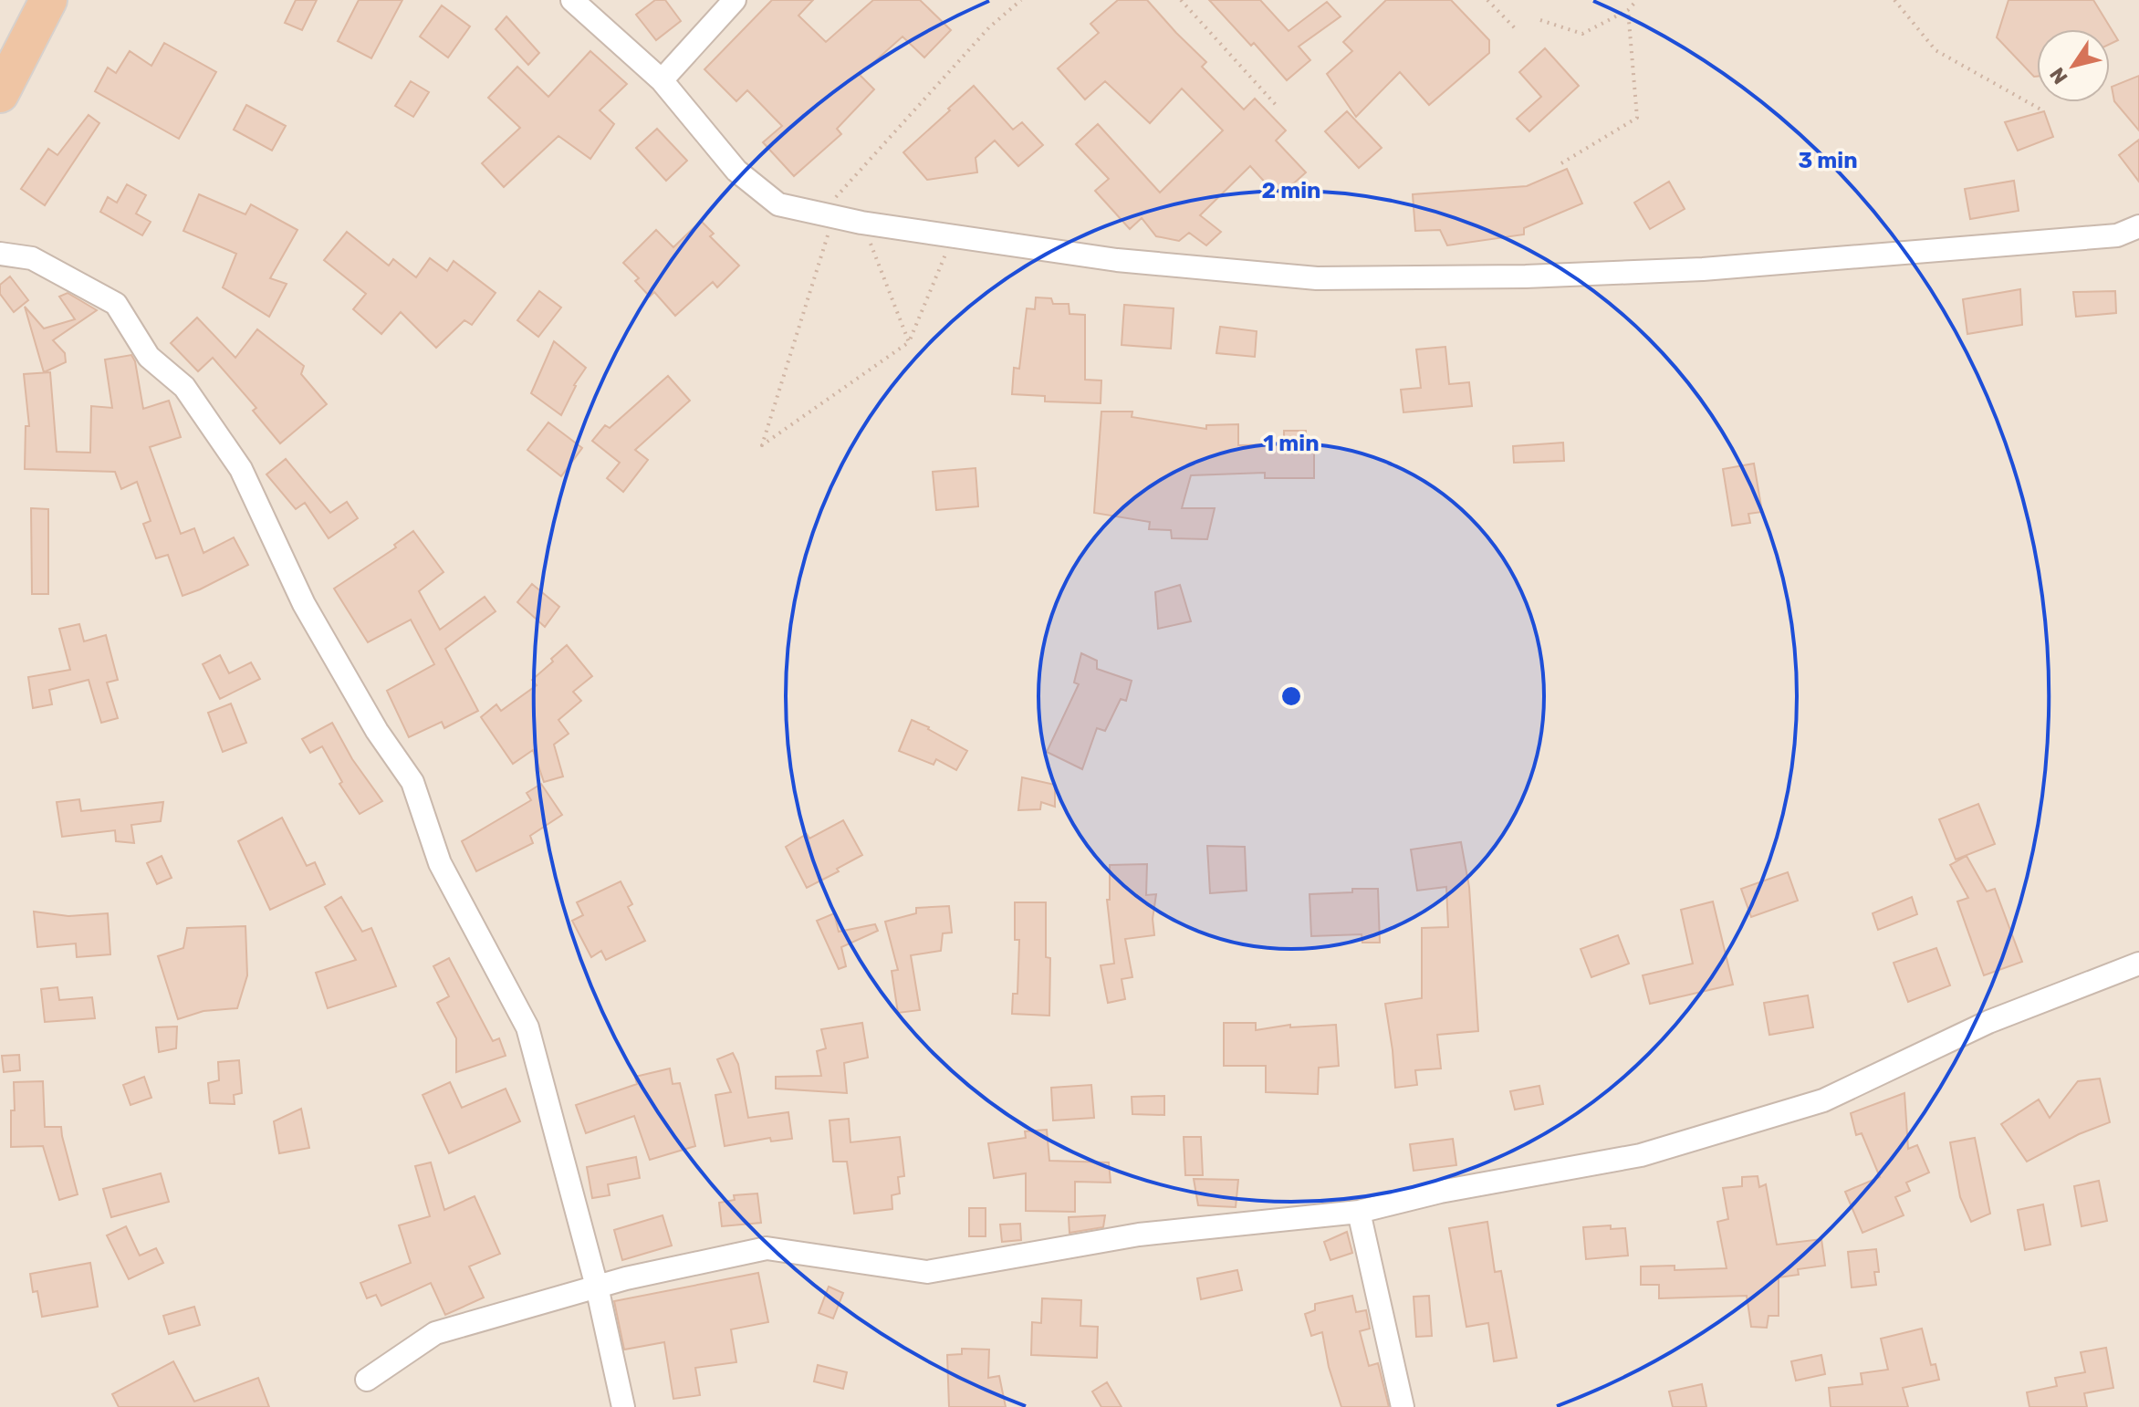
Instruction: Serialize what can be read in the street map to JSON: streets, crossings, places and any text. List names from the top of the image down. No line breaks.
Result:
{"north":"bottom left","rings":["3 min","2 min","1 min"]}
